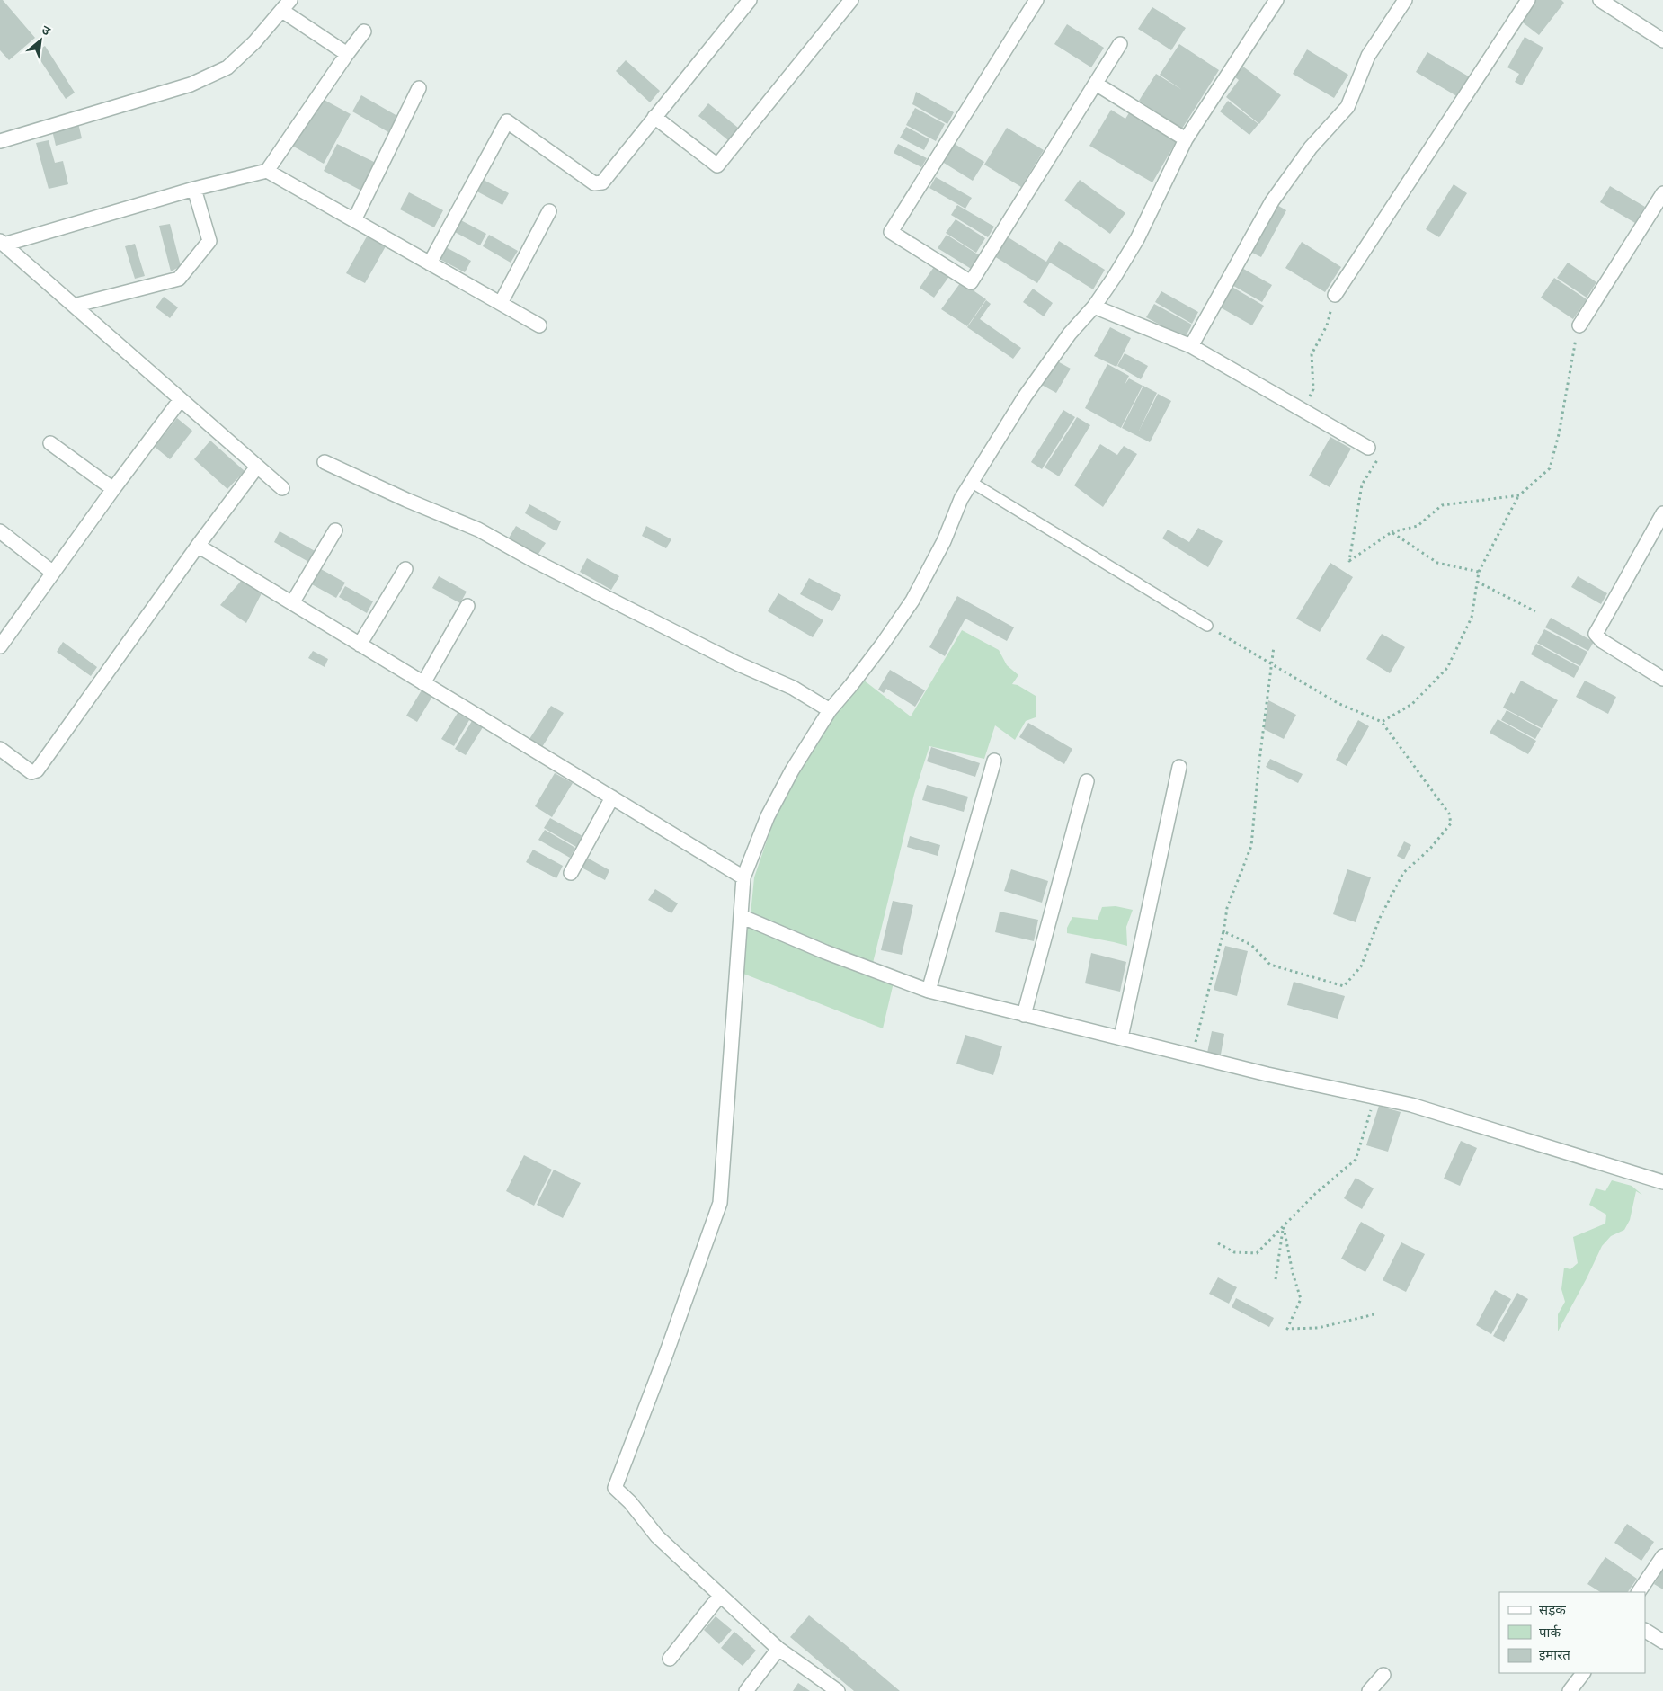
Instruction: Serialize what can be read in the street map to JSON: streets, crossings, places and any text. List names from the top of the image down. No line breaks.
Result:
{"legend":["सड़क","पार्क","इमारत"],"north":"top right"}
